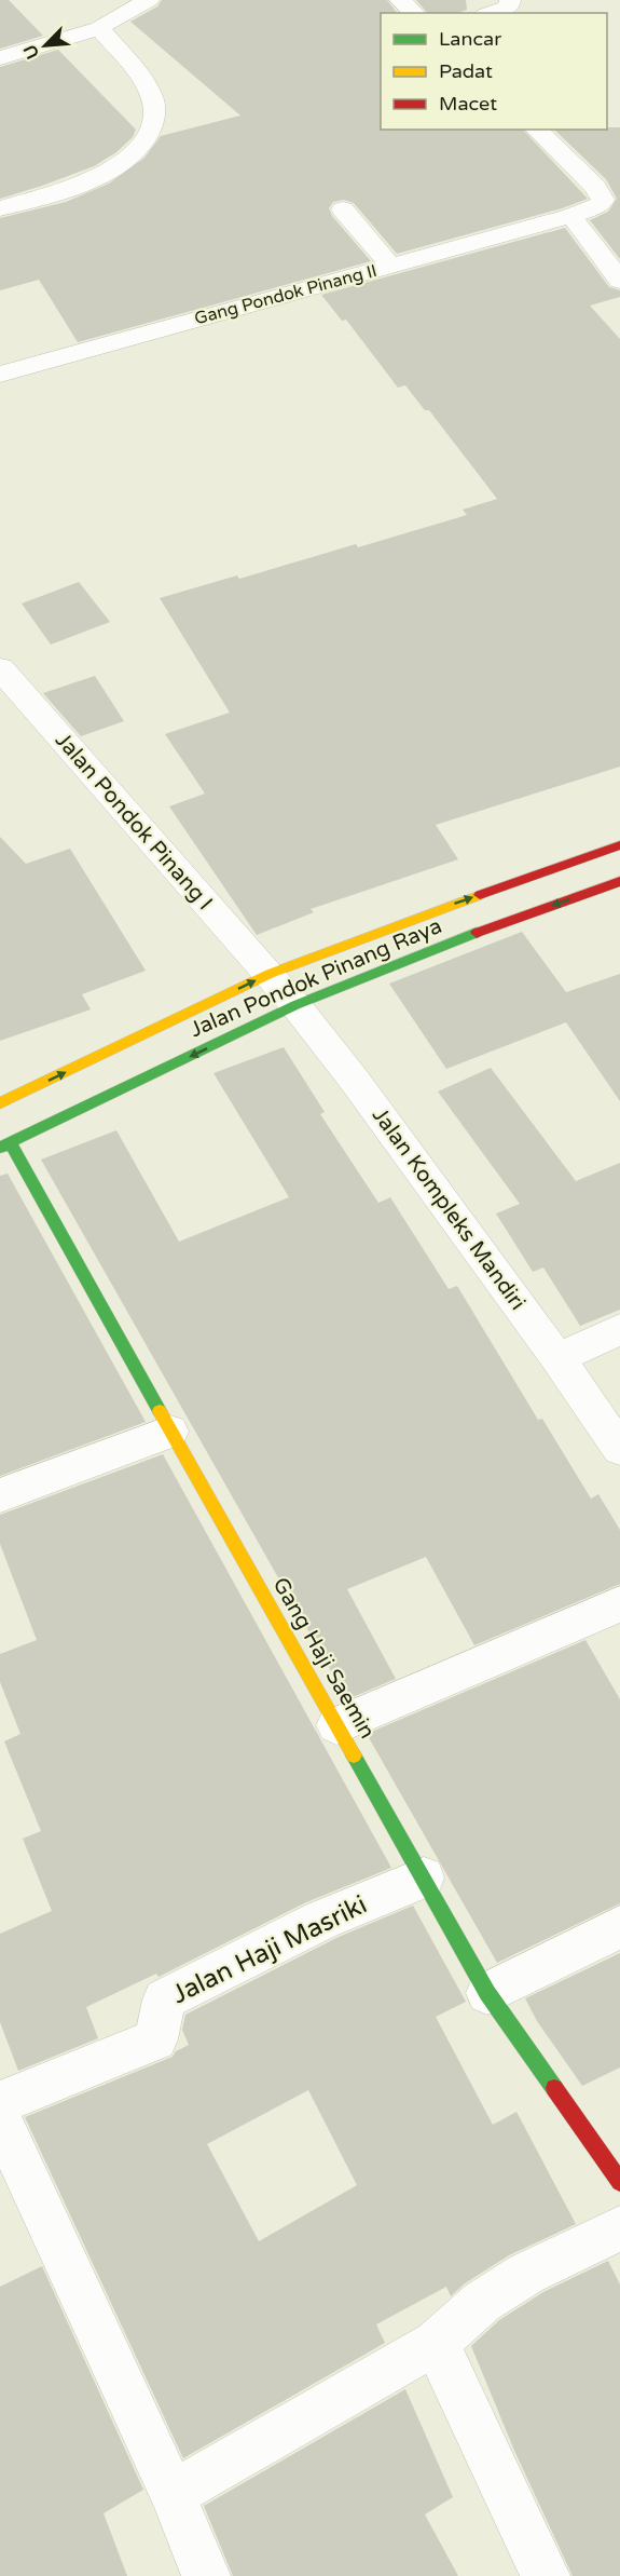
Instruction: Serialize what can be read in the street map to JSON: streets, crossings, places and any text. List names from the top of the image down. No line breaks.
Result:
{"streets":{"main road":["Jalan Pondok Pinang Raya","Gang Haji Saemin"],"street":["Gang Pondok Pinang II","Jalan Pondok Pinang I","Jalan Kompleks Mandiri","Jalan Haji Masriki"]},"crossings":[["Jalan Pondok Pinang I","Jalan Pondok Pinang Raya"],["Jalan Pondok Pinang I","Jalan Kompleks Mandiri"],["Jalan Pondok Pinang Raya","Jalan Kompleks Mandiri"],["Jalan Pondok Pinang Raya","Gang Haji Saemin"],["Gang Haji Saemin","Jalan Haji Masriki"]],"legend":["Lancar","Padat","Macet"],"north":"bottom left"}
